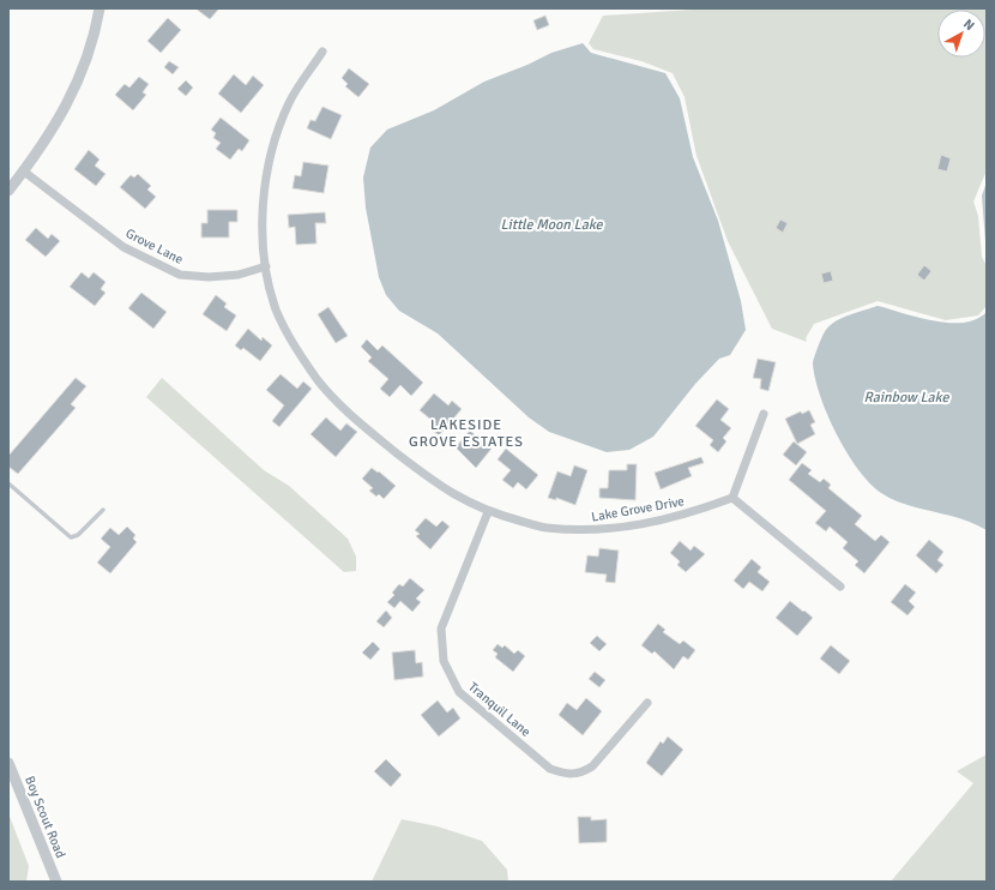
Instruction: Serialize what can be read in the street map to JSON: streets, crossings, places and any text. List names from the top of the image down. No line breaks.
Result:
{"streets":{"street":["Grove Lane","Lake Grove Drive","Tranquil Lane","Boy Scout Road"]},"crossings":[["Grove Lane","Lake Grove Drive"],["Lake Grove Drive","Tranquil Lane"]],"districts":["LAKESIDE GROVE ESTATES"],"water":["Little Moon Lake","Rainbow Lake"],"north":"top right"}
